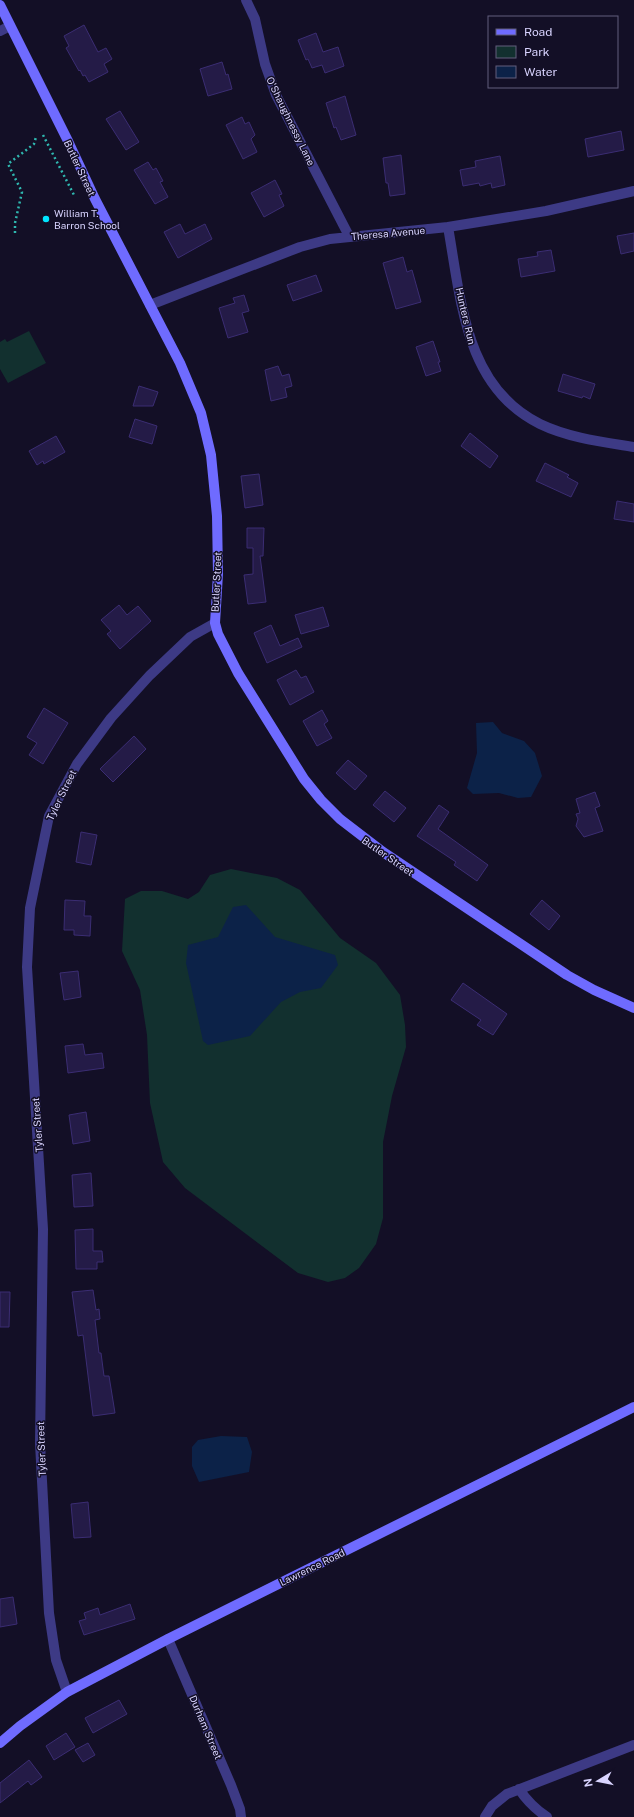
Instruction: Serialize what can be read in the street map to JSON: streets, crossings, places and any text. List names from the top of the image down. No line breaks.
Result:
{"streets":{"street":["O'Shaughnessy Lane","Butler Street","Theresa Avenue","Hunters Run","Tyler Street","Lawrence Road","Durham Street"]},"crossings":[["O'Shaughnessy Lane","Theresa Avenue"],["Butler Street","Theresa Avenue"],["Butler Street","Tyler Street"],["Theresa Avenue","Hunters Run"],["Tyler Street","Lawrence Road"],["Lawrence Road","Durham Street"]],"places":["William T. Barron School"],"legend":["Road","Park","Water"],"north":"left"}
